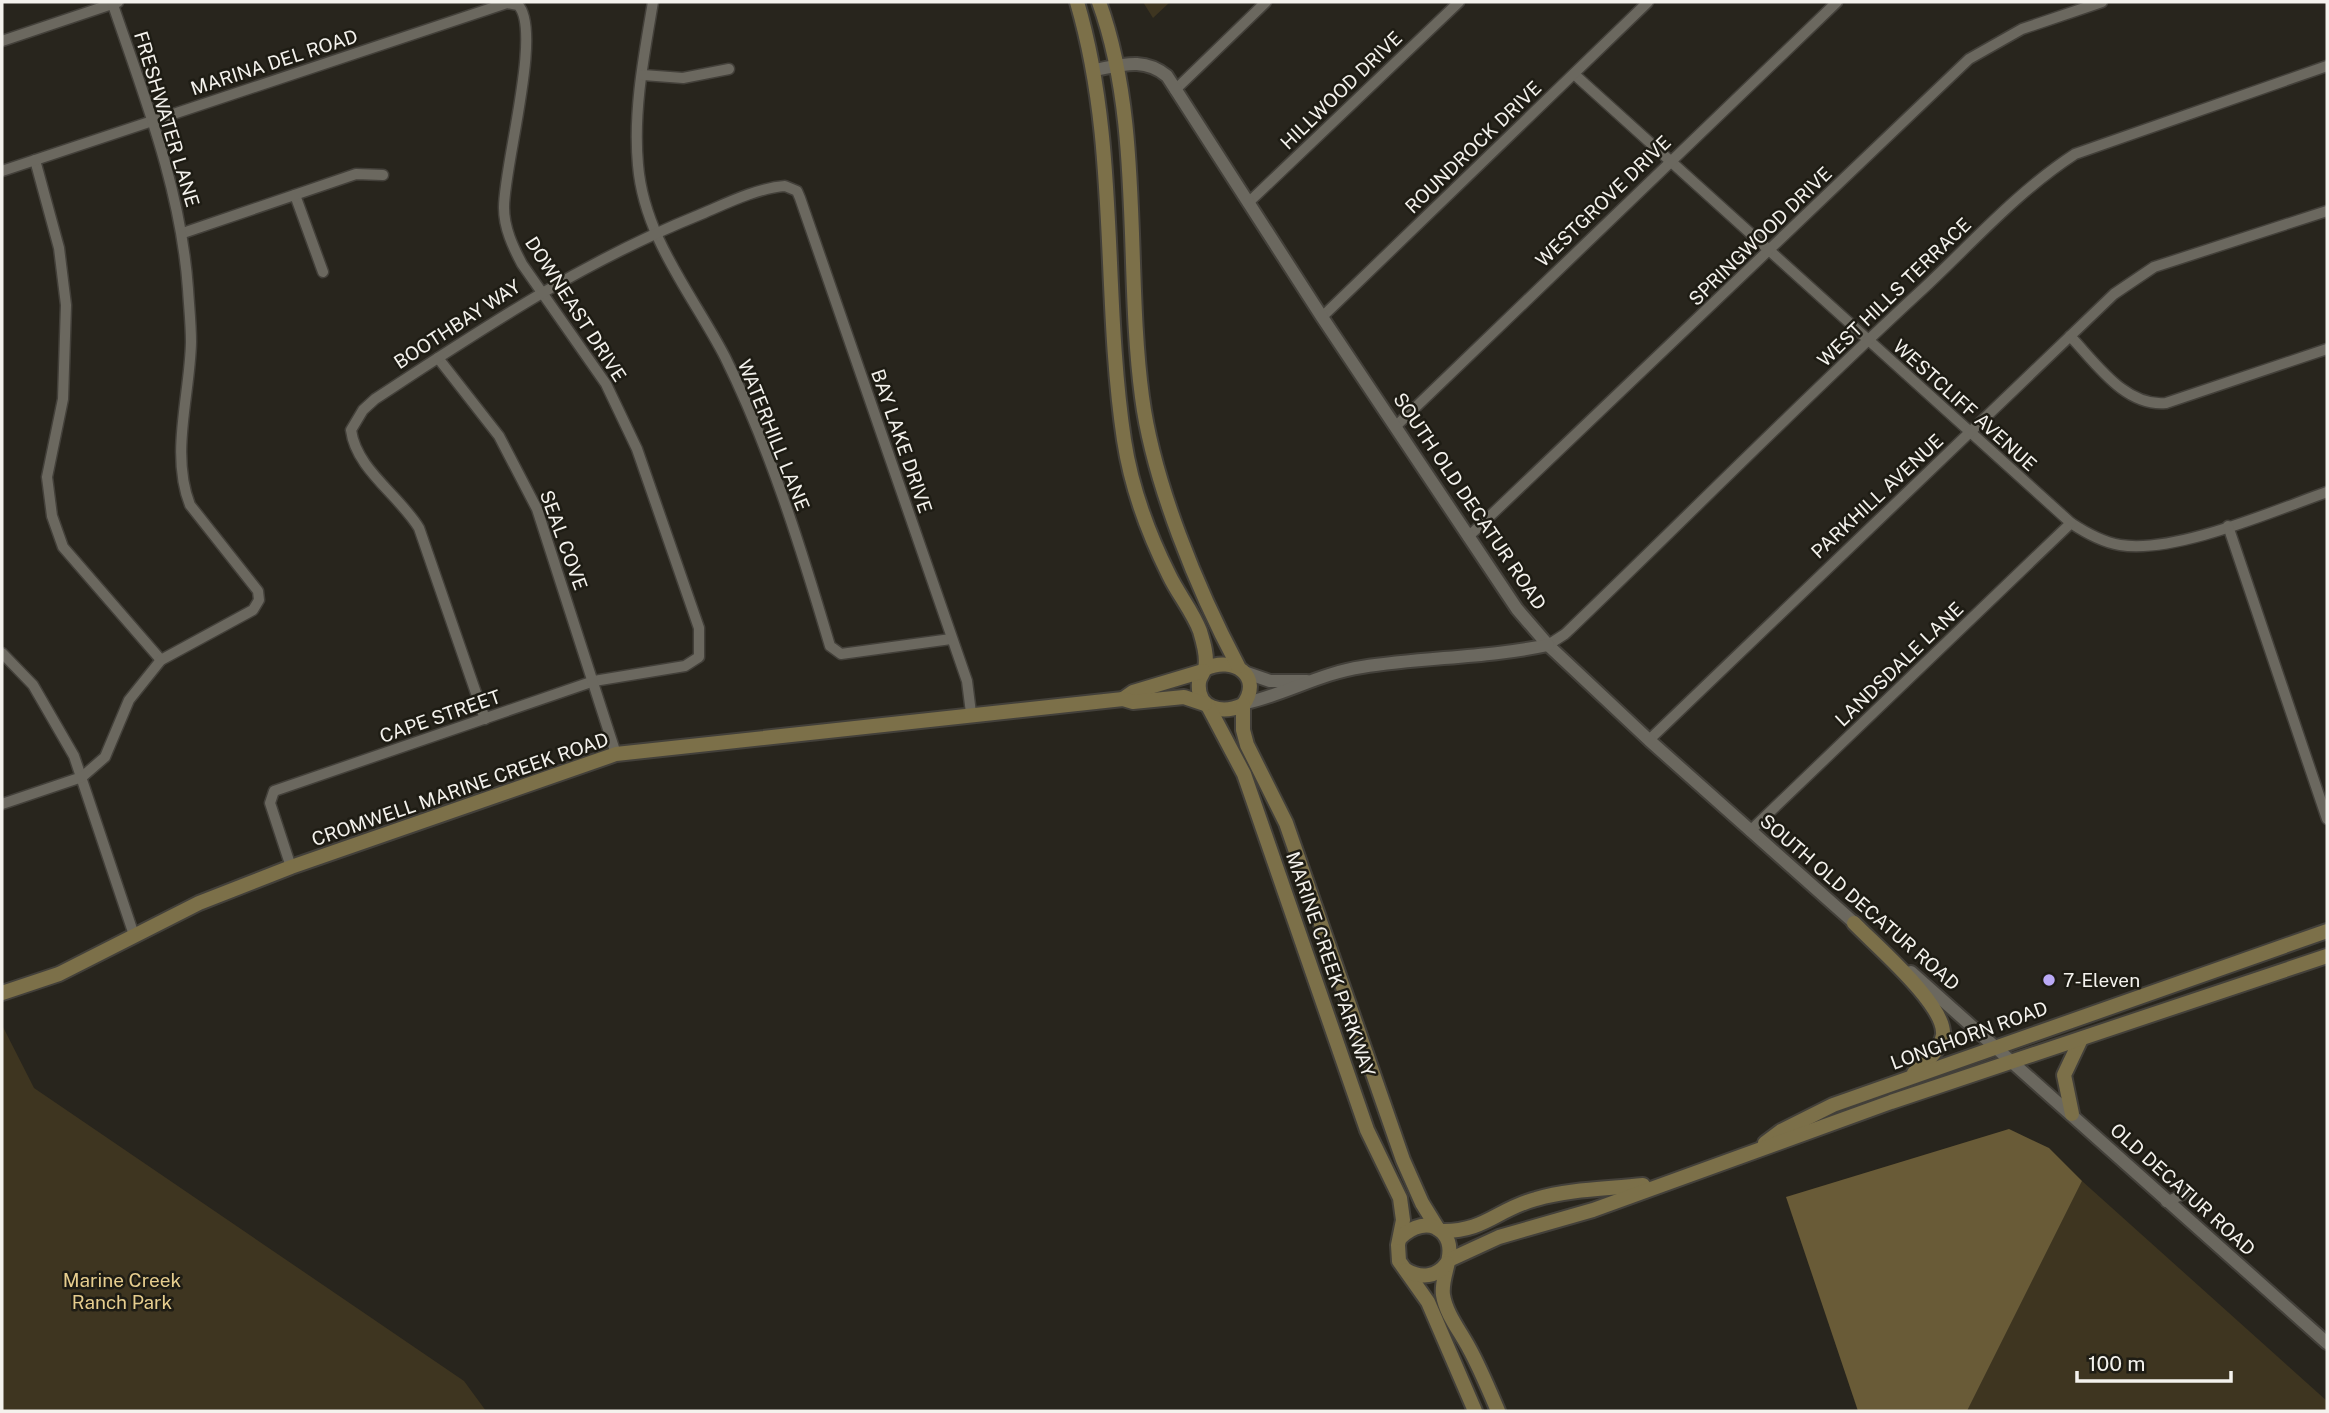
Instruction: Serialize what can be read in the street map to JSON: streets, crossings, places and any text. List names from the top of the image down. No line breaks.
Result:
{"streets":{"main road":["CROMWELL MARINE CREEK ROAD","MARINE CREEK PARKWAY","LONGHORN ROAD"],"street":["MARINA DEL ROAD","HILLWOOD DRIVE","FRESHWATER LANE","ROUNDROCK DRIVE","WESTGROVE DRIVE","SPRINGWOOD DRIVE","WEST HILLS TERRACE","DOWNEAST DRIVE","BOOTHBAY WAY","WESTCLIFF AVENUE","WATERHILL LANE","BAY LAKE DRIVE","PARKHILL AVENUE","SOUTH OLD DECATUR ROAD","SEAL COVE","LANDSDALE LANE","CAPE STREET","OLD DECATUR ROAD"]},"crossings":[["MARINA DEL ROAD","FRESHWATER LANE"],["MARINA DEL ROAD","DOWNEAST DRIVE"],["HILLWOOD DRIVE","SOUTH OLD DECATUR ROAD"],["ROUNDROCK DRIVE","WESTCLIFF AVENUE"],["ROUNDROCK DRIVE","SOUTH OLD DECATUR ROAD"],["WESTGROVE DRIVE","WESTCLIFF AVENUE"],["WESTGROVE DRIVE","SOUTH OLD DECATUR ROAD"],["SPRINGWOOD DRIVE","WESTCLIFF AVENUE"],["SPRINGWOOD DRIVE","SOUTH OLD DECATUR ROAD"],["WEST HILLS TERRACE","WESTCLIFF AVENUE"],["WEST HILLS TERRACE","SOUTH OLD DECATUR ROAD"],["DOWNEAST DRIVE","BOOTHBAY WAY"],["DOWNEAST DRIVE","CAPE STREET"],["BOOTHBAY WAY","WATERHILL LANE"],["BOOTHBAY WAY","BAY LAKE DRIVE"],["BOOTHBAY WAY","SEAL COVE"],["BOOTHBAY WAY","CAPE STREET"],["WESTCLIFF AVENUE","PARKHILL AVENUE"],["WESTCLIFF AVENUE","LANDSDALE LANE"],["WATERHILL LANE","BAY LAKE DRIVE"],["BAY LAKE DRIVE","CROMWELL MARINE CREEK ROAD"],["PARKHILL AVENUE","SOUTH OLD DECATUR ROAD"],["SOUTH OLD DECATUR ROAD","LANDSDALE LANE"],["SOUTH OLD DECATUR ROAD","LONGHORN ROAD"],["SOUTH OLD DECATUR ROAD","OLD DECATUR ROAD"],["SEAL COVE","CAPE STREET"],["SEAL COVE","CROMWELL MARINE CREEK ROAD"],["CAPE STREET","CROMWELL MARINE CREEK ROAD"],["CROMWELL MARINE CREEK ROAD","MARINE CREEK PARKWAY"],["MARINE CREEK PARKWAY","LONGHORN ROAD"],["LONGHORN ROAD","OLD DECATUR ROAD"]],"parks":["Marine Creek Ranch Park"],"places":["7-Eleven"],"scale_bar":"100 m"}
